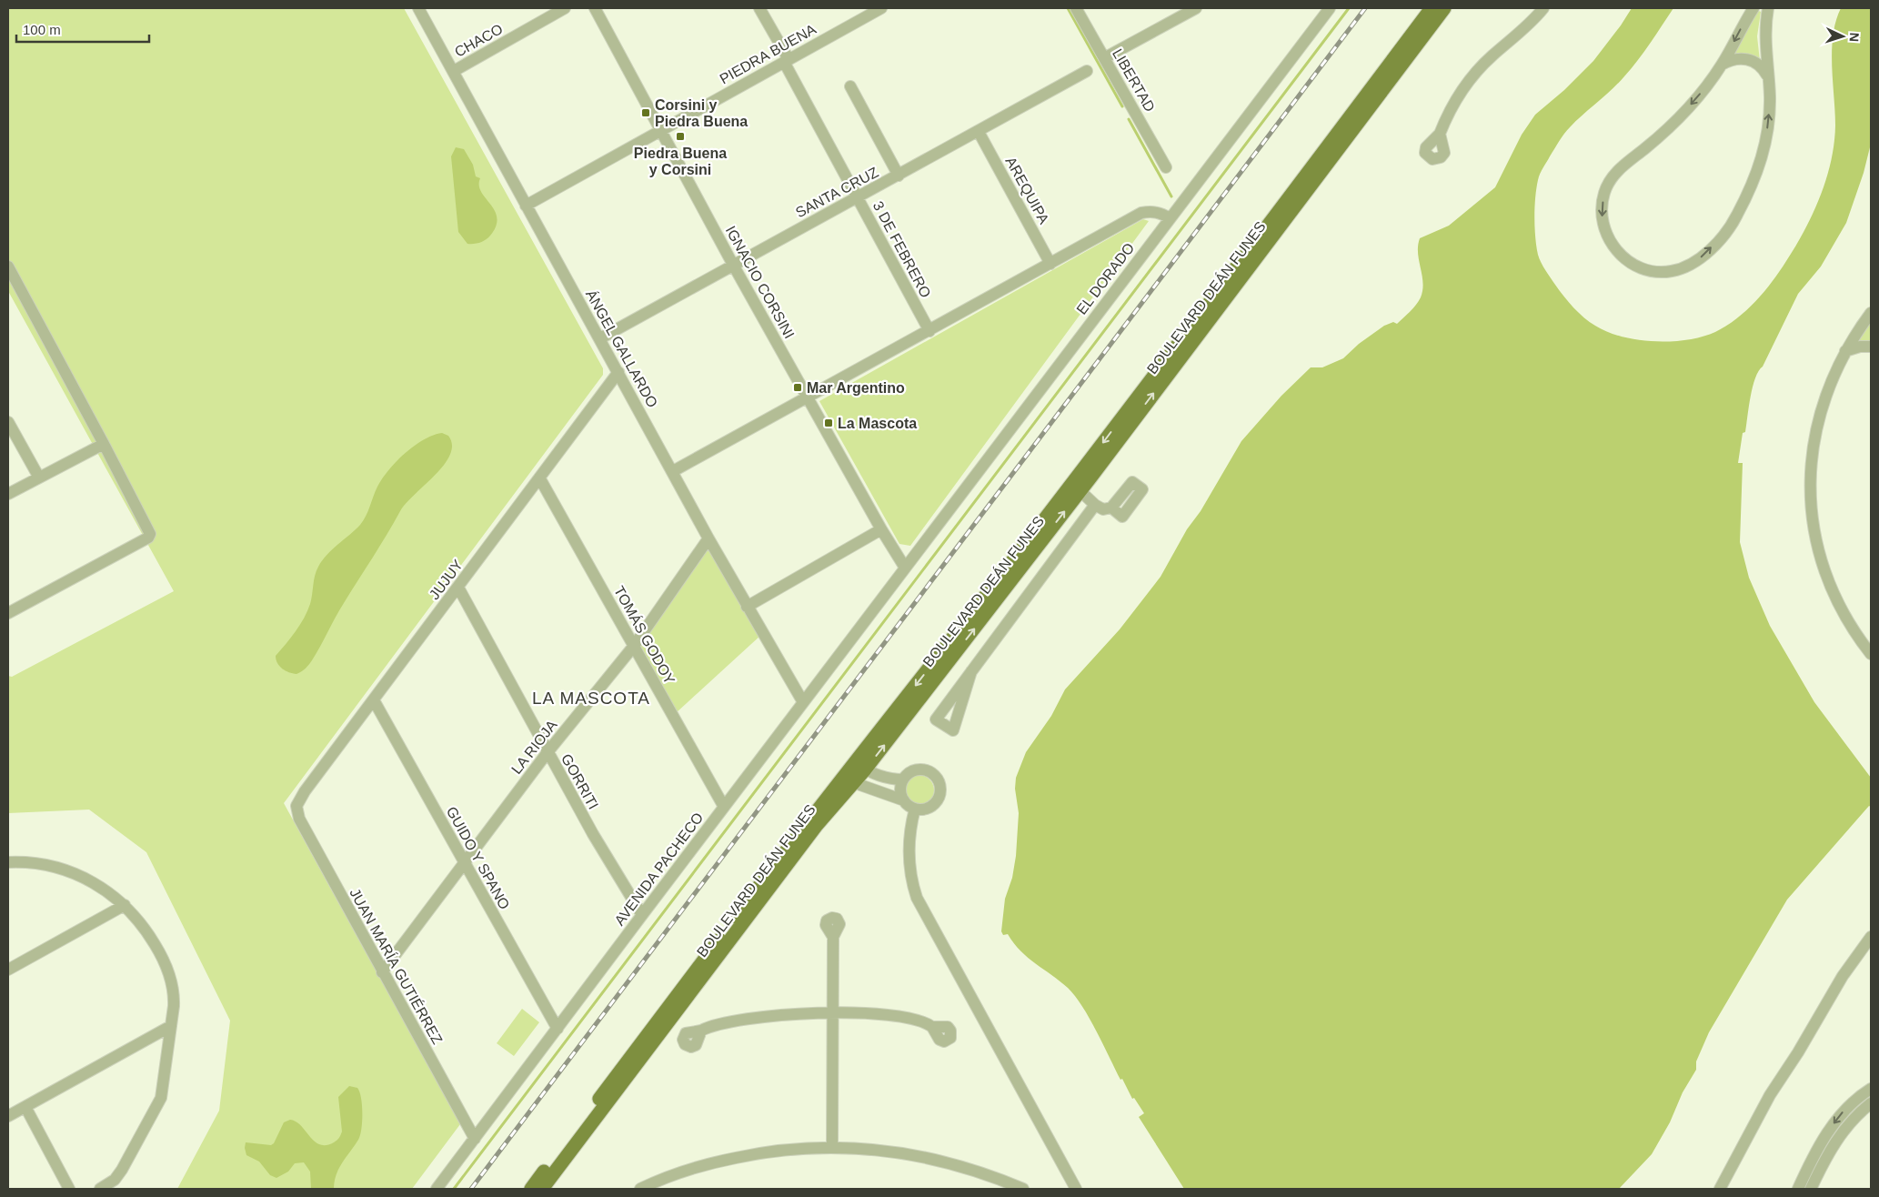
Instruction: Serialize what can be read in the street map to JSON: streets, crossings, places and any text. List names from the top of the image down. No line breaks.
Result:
{"streets":{"main road":["BOULEVARD DEÁN FUNES"],"street":["CHACO","PIEDRA BUENA","LIBERTAD","AREQUIPA","SANTA CRUZ","3 DE FEBRERO","EL DORADO","IGNACIO CORSINI","ÁNGEL GALLARDO","JUJUY","TOMÁS GODOY","LA RIOJA","GORRITI","GUIDO Y SPANO","AVENIDA PACHECO","JUAN MARÍA GUTIÉRREZ"]},"crossings":[["CHACO","ÁNGEL GALLARDO"],["PIEDRA BUENA","3 DE FEBRERO"],["PIEDRA BUENA","IGNACIO CORSINI"],["PIEDRA BUENA","ÁNGEL GALLARDO"],["AREQUIPA","SANTA CRUZ"],["SANTA CRUZ","3 DE FEBRERO"],["SANTA CRUZ","IGNACIO CORSINI"],["SANTA CRUZ","ÁNGEL GALLARDO"],["EL DORADO","IGNACIO CORSINI"],["EL DORADO","AVENIDA PACHECO"],["IGNACIO CORSINI","AVENIDA PACHECO"],["ÁNGEL GALLARDO","JUJUY"],["ÁNGEL GALLARDO","LA RIOJA"],["ÁNGEL GALLARDO","AVENIDA PACHECO"],["JUJUY","TOMÁS GODOY"],["JUJUY","GORRITI"],["JUJUY","GUIDO Y SPANO"],["JUJUY","JUAN MARÍA GUTIÉRREZ"],["TOMÁS GODOY","LA RIOJA"],["TOMÁS GODOY","AVENIDA PACHECO"],["LA RIOJA","GORRITI"],["LA RIOJA","GUIDO Y SPANO"],["LA RIOJA","JUAN MARÍA GUTIÉRREZ"],["GORRITI","AVENIDA PACHECO"],["GUIDO Y SPANO","AVENIDA PACHECO"],["AVENIDA PACHECO","JUAN MARÍA GUTIÉRREZ"]],"districts":["LA MASCOTA"],"places":{"transit":["Corsini y Piedra Buena","Piedra Buena y Corsini","Mar Argentino","La Mascota"]},"scale_bar":"100 m","north":"right"}
